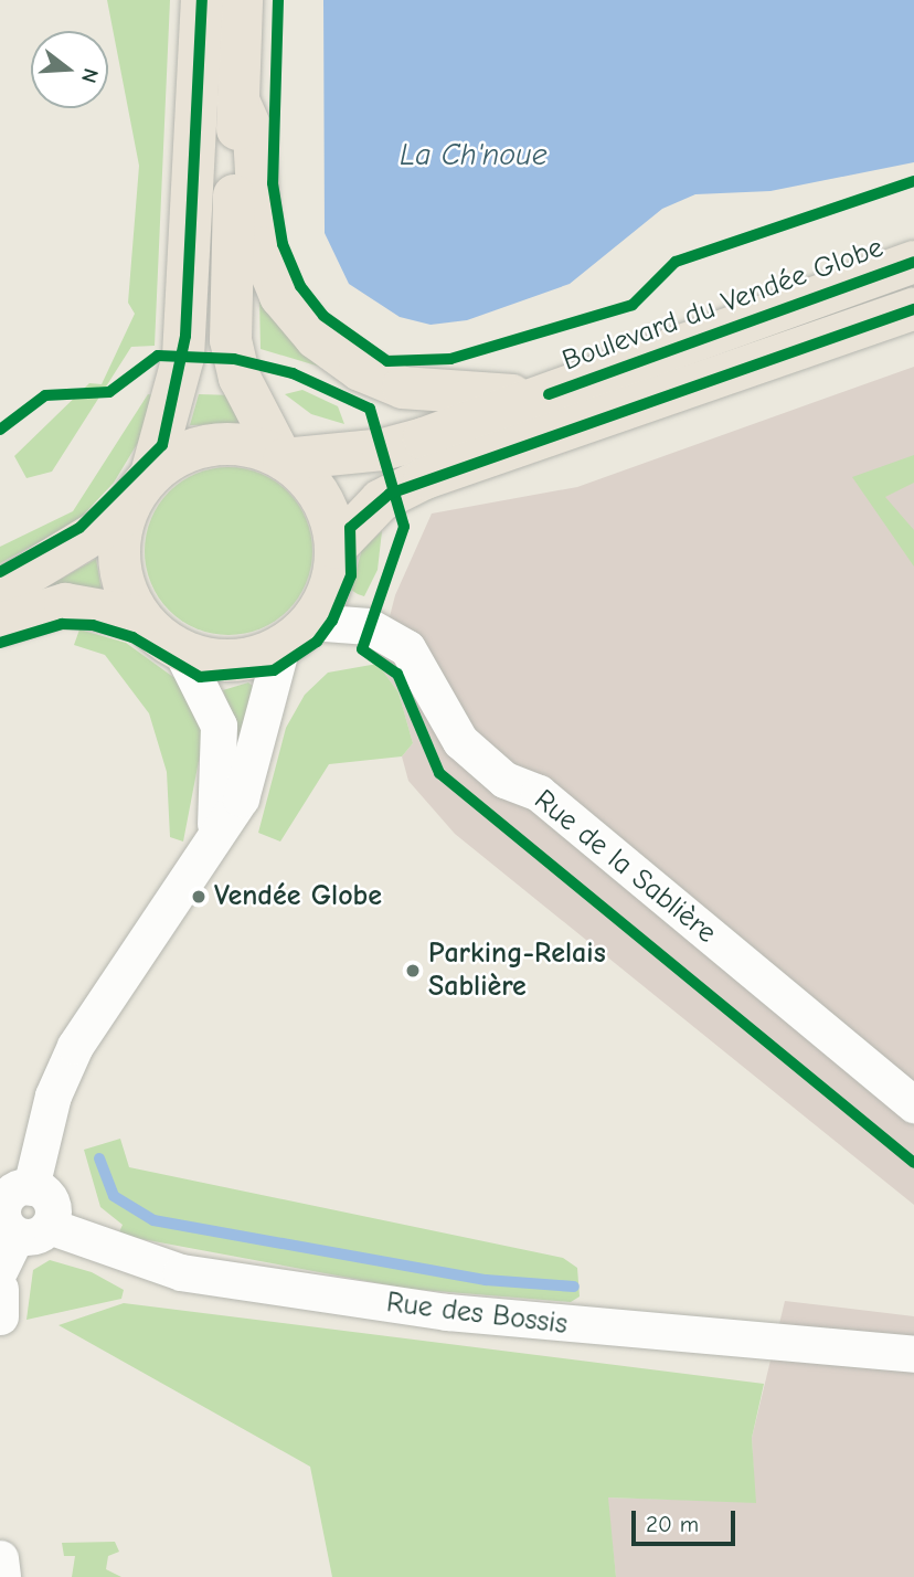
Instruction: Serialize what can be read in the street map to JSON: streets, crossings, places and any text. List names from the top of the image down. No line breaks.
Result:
{"streets":{"main road":["Boulevard du Vendée Globe"],"street":["Rue de la Sablière","Rue des Bossis"]},"crossings":[["Boulevard du Vendée Globe","Rue de la Sablière"]],"water":["La Ch'noue"],"places":["Vendée Globe","Parking-Relais Sablière"],"scale_bar":"20 m","north":"right"}
